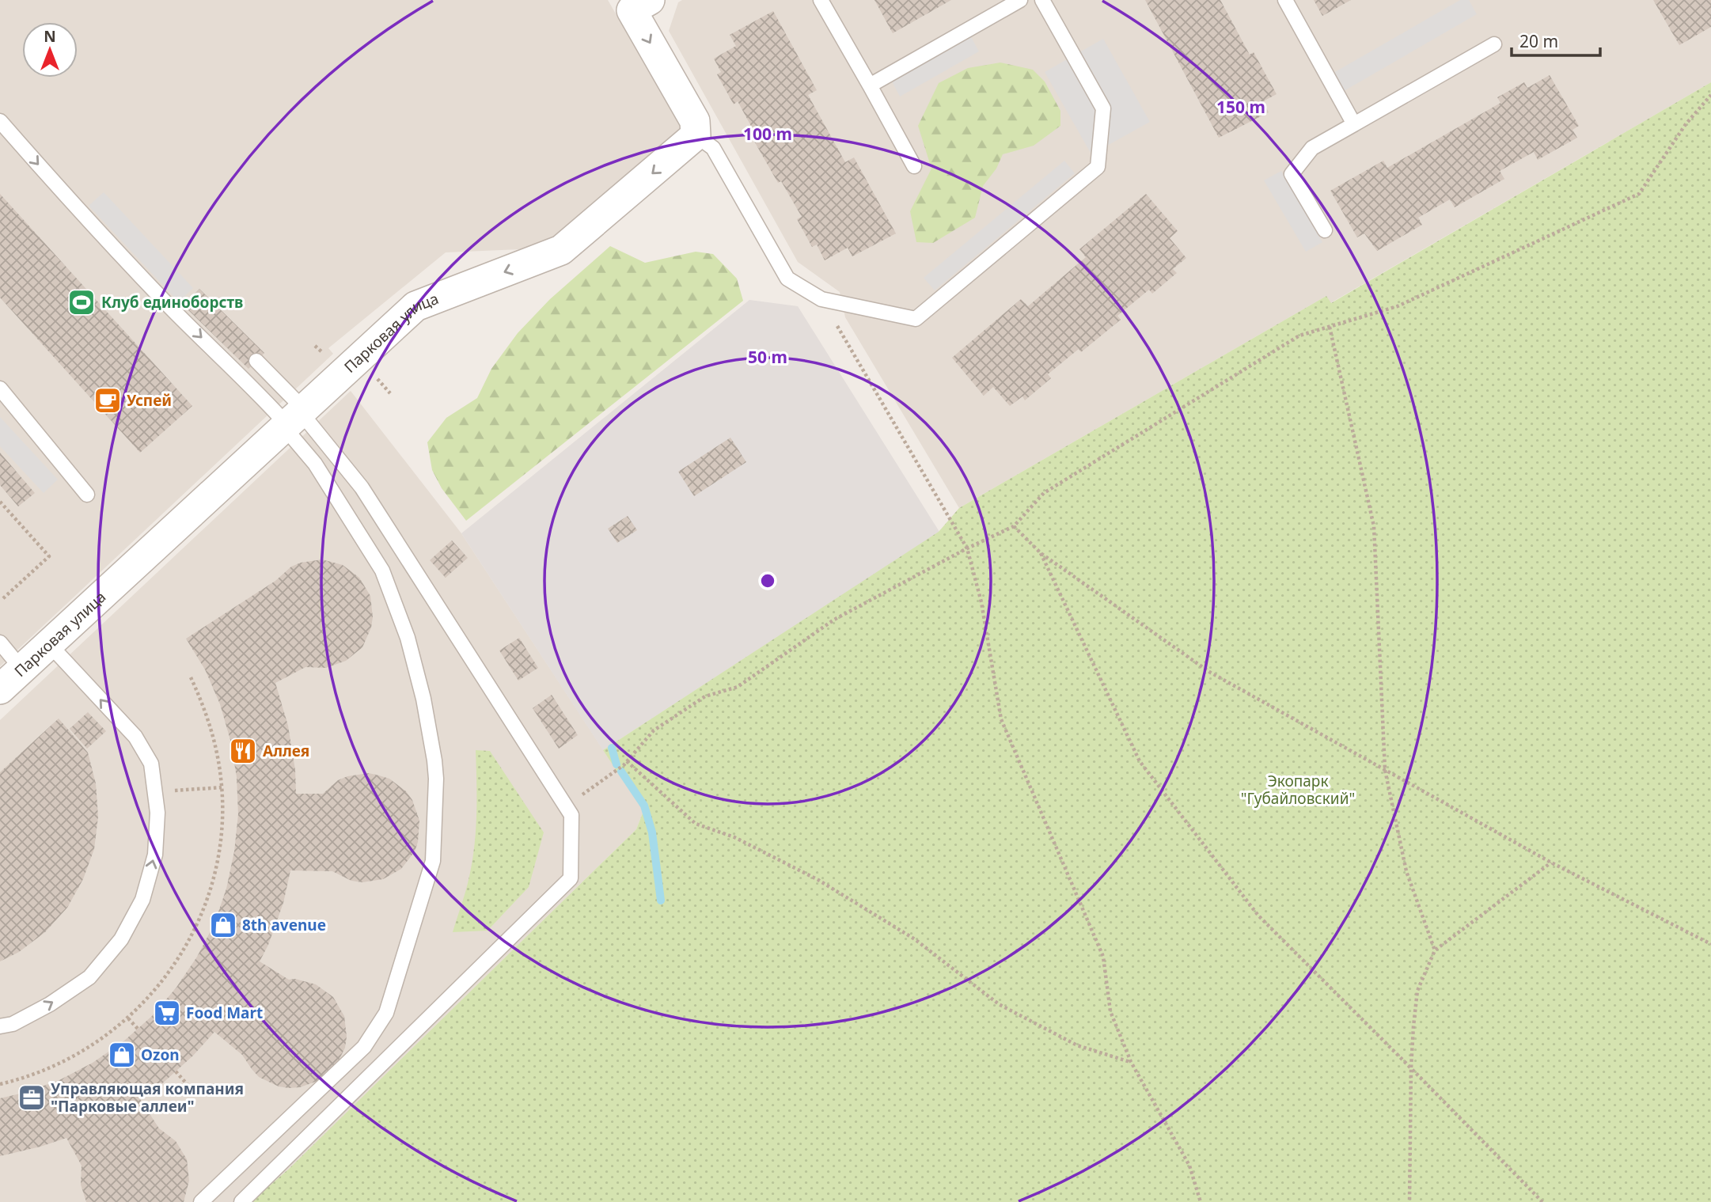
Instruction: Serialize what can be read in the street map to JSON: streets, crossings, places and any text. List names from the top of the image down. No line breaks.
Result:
{"streets":{"street":["Парковая улица"]},"one_way":["Парковая улица"],"parks":["Экопарк \"Губайловский\""],"places":{"sports":["Клуб единоборств"],"cafe":["Успей"],"restaurant":["Аллея"],"shop":["8th avenue","Ozon"],"supermarket":["Food Mart"],"office":["Управляющая компания \"Парковые аллеи\""]},"scale_bar":"20 m","north":"top","rings":["150 m","100 m","50 m"]}
